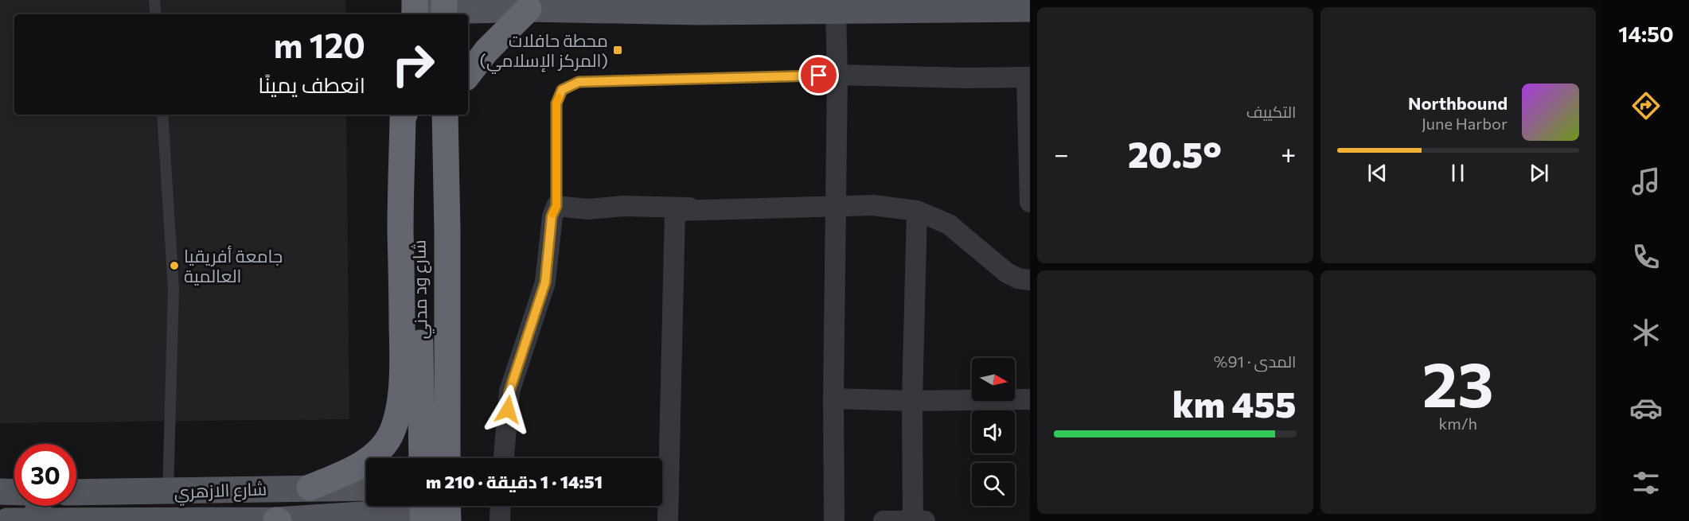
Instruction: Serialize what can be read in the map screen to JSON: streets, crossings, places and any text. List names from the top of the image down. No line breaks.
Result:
{"streets":{"highway":["شارع ود مدني"],"main road":["شارع الازهري"]},"places":{"transit":["محطة حافلات (المركز الإسلامي)"],"other":["جامعة أفريقيا العالمية"]},"north":"right","page":{"tabs":"14:50","tile":["التكييف",["23","km/h"],["المدى · 91%","455 km"]],"turn":["120 m","انعطف يمينًا"],"song":["Northbound","June Harbor"],"heat":["−","20.5°","+"],"limit":"30","trip":"14:51 · 1 دقيقة · 210 m"}}
